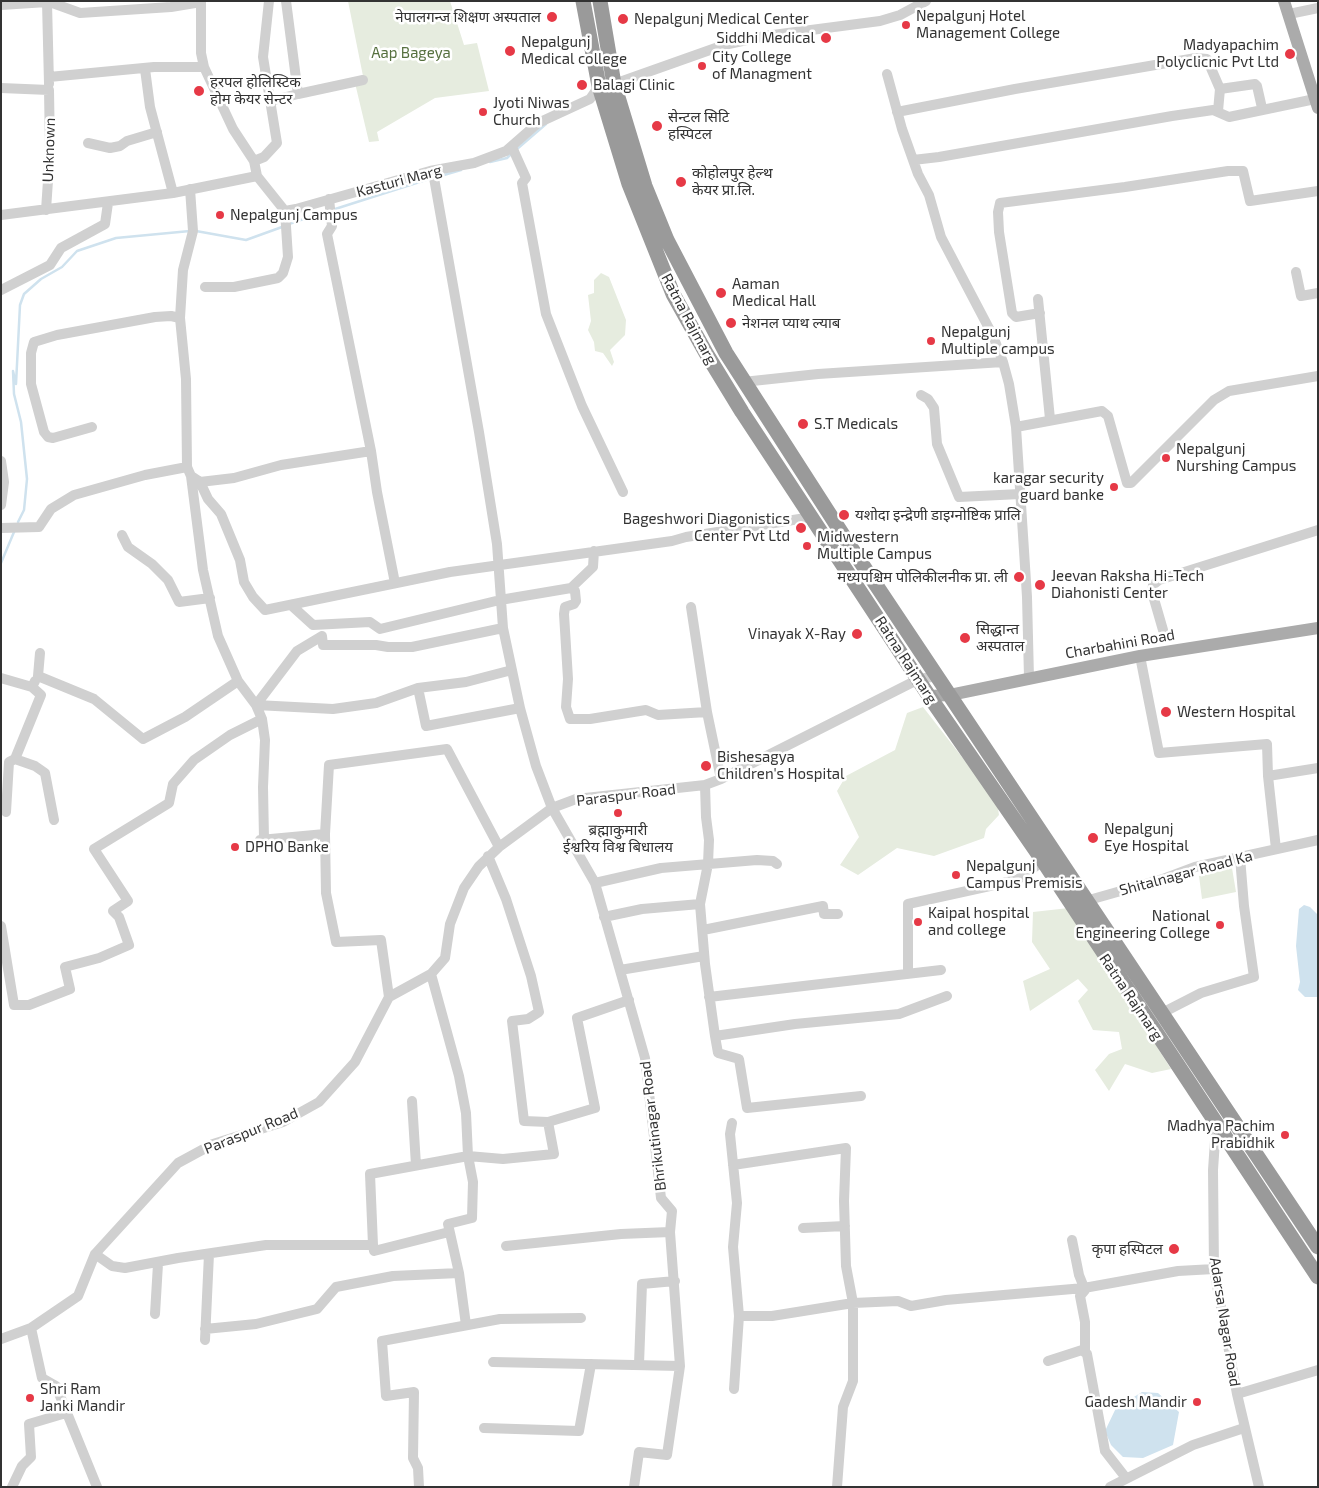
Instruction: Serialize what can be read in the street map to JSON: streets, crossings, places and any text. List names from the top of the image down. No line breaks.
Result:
{"streets":{"highway":["Ratna Rajmarg"],"main road":["Charbahini Road"],"street":["Unknown","Kasturi Marg","Paraspur Road","Shitalnagar Road Ka","Bhrikutinagar Road","Adarsa Nagar Road"]},"crossings":[["Kasturi Marg","Ratna Rajmarg"],["Kasturi Marg","Bhrikutinagar Road"],["Ratna Rajmarg","Charbahini Road"],["Ratna Rajmarg","Paraspur Road"],["Ratna Rajmarg","Shitalnagar Road Ka"],["Ratna Rajmarg","Adarsa Nagar Road"],["Paraspur Road","Bhrikutinagar Road"]],"parks":["Aap Bageya"],"places":["नेपालगन्ज शिक्षण अस्पताल","Nepalgunj Medical Center","Nepalgunj Hotel Management College","Siddhi Medical","Nepalgunj Medical college","Madyapachim Polyclicnic Pvt Ltd","City College of Managment","Balagi Clinic","हरपल होलिस्टिक होम केयर सेन्टर","Jyoti Niwas Church","सेन्टल सिटि हस्पिटल","काेहाेलपुर हेल्थ केयर प्रा.लि.","Nepalgunj Campus","Aaman Medical Hall","नेशनल प्याथ ल्याब","Nepalgunj Multiple campus","S.T Medicals","Nepalgunj Nurshing Campus","karagar security guard banke","यशोदा इन्द्रेणी डाइग्नोष्टिक प्रालि","Bageshwori Diagonistics Center Pvt Ltd","Midwestern Multiple Campus","मध्यपश्चिम पोलिकीलनीक प्रा. ली","Jeevan Raksha Hi-Tech Diahonisti Center","Vinayak X-Ray","सिद्धान्त अस्पताल","Western Hospital","Bishesagya Children's Hospital","ब्रह्माकुमारी ईश्वरिय विश्व बिधालय","Nepalgunj Eye Hospital","DPHO Banke","Nepalgunj Campus Premisis","Kaipal hospital and college","National Engineering College","Madhya Pachim Prabidhik","कृपा हस्पिटल","Shri Ram Janki Mandir","Gadesh Mandir"]}
